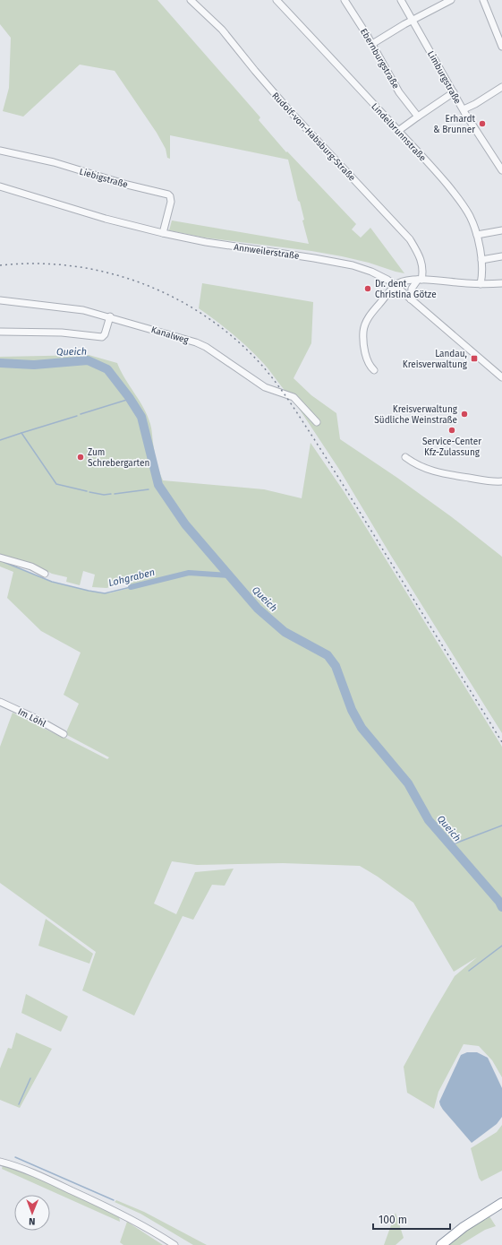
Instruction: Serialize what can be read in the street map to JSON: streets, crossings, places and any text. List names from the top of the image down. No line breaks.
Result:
{"streets":{"street":["Ebernburgstraße","Limburgstraße","Lindelbrunnstraße","Rudolf-von-Habsburg-Straße","Liebigstraße","Annweilerstraße","Kanalweg","Im Löhl"]},"crossings":[["Liebigstraße","Annweilerstraße"]],"water":["Queich","Lohgraben"],"places":{"other":["Erhardt & Brunner","Dr. dent Christina Götze","Kreisverwaltung Südliche Weinstraße","Service-Center Kfz-Zulassung","Zum Schrebergarten"],"transit":["Landau, Kreisverwaltung"]},"scale_bar":"100 m","north":"bottom"}
